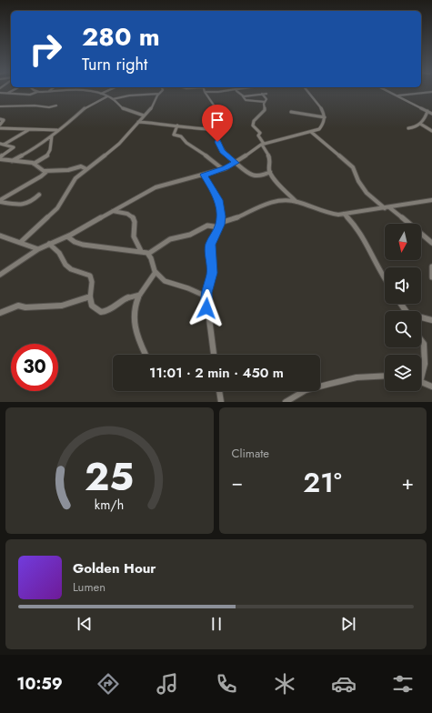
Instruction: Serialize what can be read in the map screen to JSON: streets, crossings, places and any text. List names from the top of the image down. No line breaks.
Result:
{"north":"bottom","page":{"turn":["280 m","Turn right"],"limit":"30","trip":"11:01 · 2 min · 450 m","tile":"Climate","heat":["−","21°","+"],"song":["Golden Hour","Lumen"],"tabs":"10:59","gauge":["25","km/h"]}}
